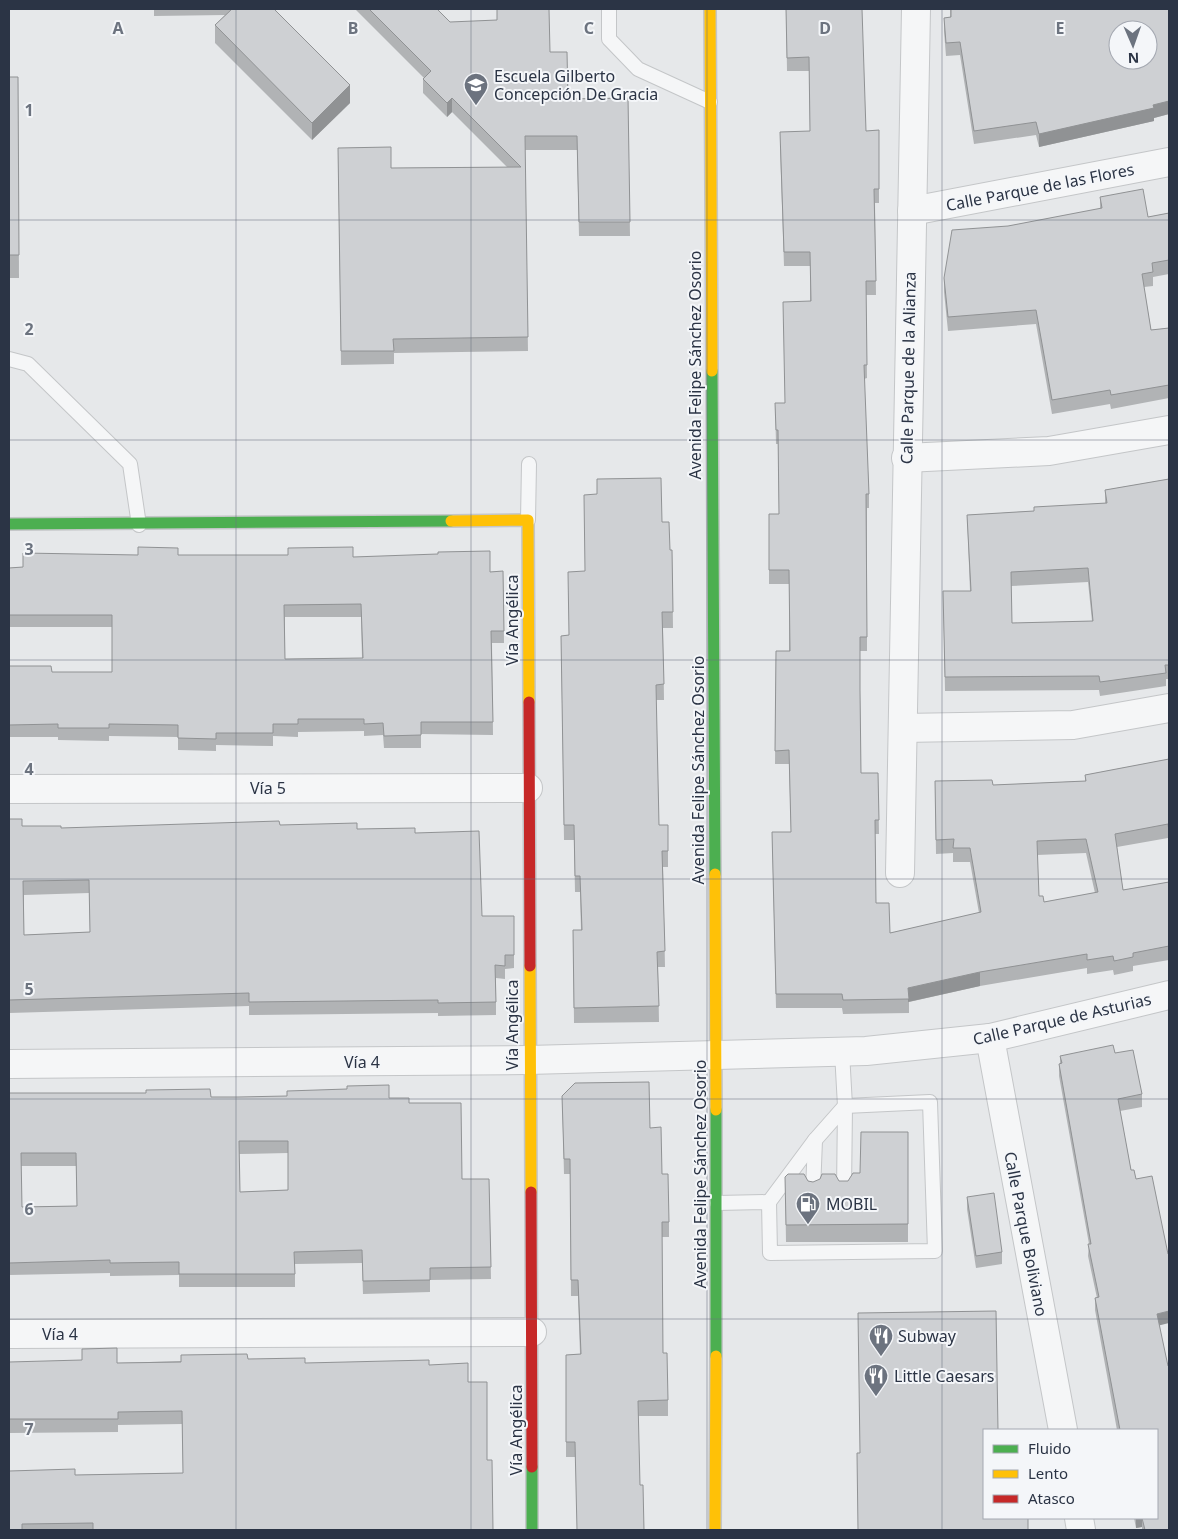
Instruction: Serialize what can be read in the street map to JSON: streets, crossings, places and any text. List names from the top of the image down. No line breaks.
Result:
{"streets":{"street":["Calle Parque de las Flores","Avenida Felipe Sánchez Osorio","Calle Parque de la Alianza","Vía Angélica","Vía 5","Calle Parque de Asturias","Vía 4","Calle Parque Boliviano"]},"crossings":[["Calle Parque de las Flores","Calle Parque de la Alianza"],["Avenida Felipe Sánchez Osorio","Calle Parque de Asturias"],["Avenida Felipe Sánchez Osorio","Vía 4"],["Vía Angélica","Vía 5"],["Vía Angélica","Vía 4"],["Calle Parque de Asturias","Vía 4"],["Calle Parque de Asturias","Calle Parque Boliviano"]],"places":{"school or university":["Escuela Gilberto Concepción De Gracia"],"fuel station":["MOBIL"],"restaurant":["Subway","Little Caesars"]},"legend":["Fluido","Lento","Atasco"],"north":"bottom","grid":{"columns":["A","B","C","D","E"],"rows":["1","2","3","4","5","6","7"]}}
